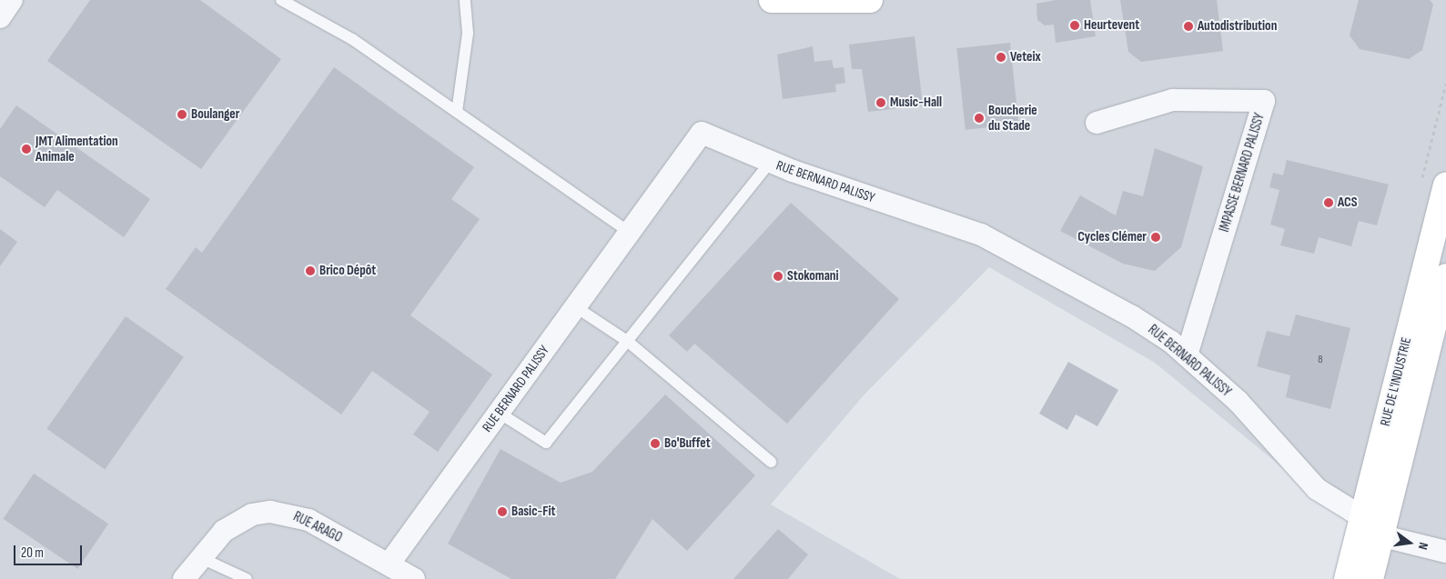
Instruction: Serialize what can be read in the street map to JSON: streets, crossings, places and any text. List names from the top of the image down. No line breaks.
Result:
{"streets":{"street":["IMPASSE BERNARD PALISSY","RUE BERNARD PALISSY","RUE DE L'INDUSTRIE","RUE ARAGO"]},"crossings":[["IMPASSE BERNARD PALISSY","RUE BERNARD PALISSY"],["RUE BERNARD PALISSY","RUE DE L'INDUSTRIE"],["RUE BERNARD PALISSY","RUE ARAGO"]],"places":["Heurtevent","Autodistribution","Veteix","Music-Hall","Boulanger","Boucherie du Stade","JMT Alimentation Animale","ACS","Cycles Clémer","Brico Dépôt","Stokomani","Bo'Buffet","Basic-Fit"],"house_numbers":["8"],"scale_bar":"20 m","north":"right"}
